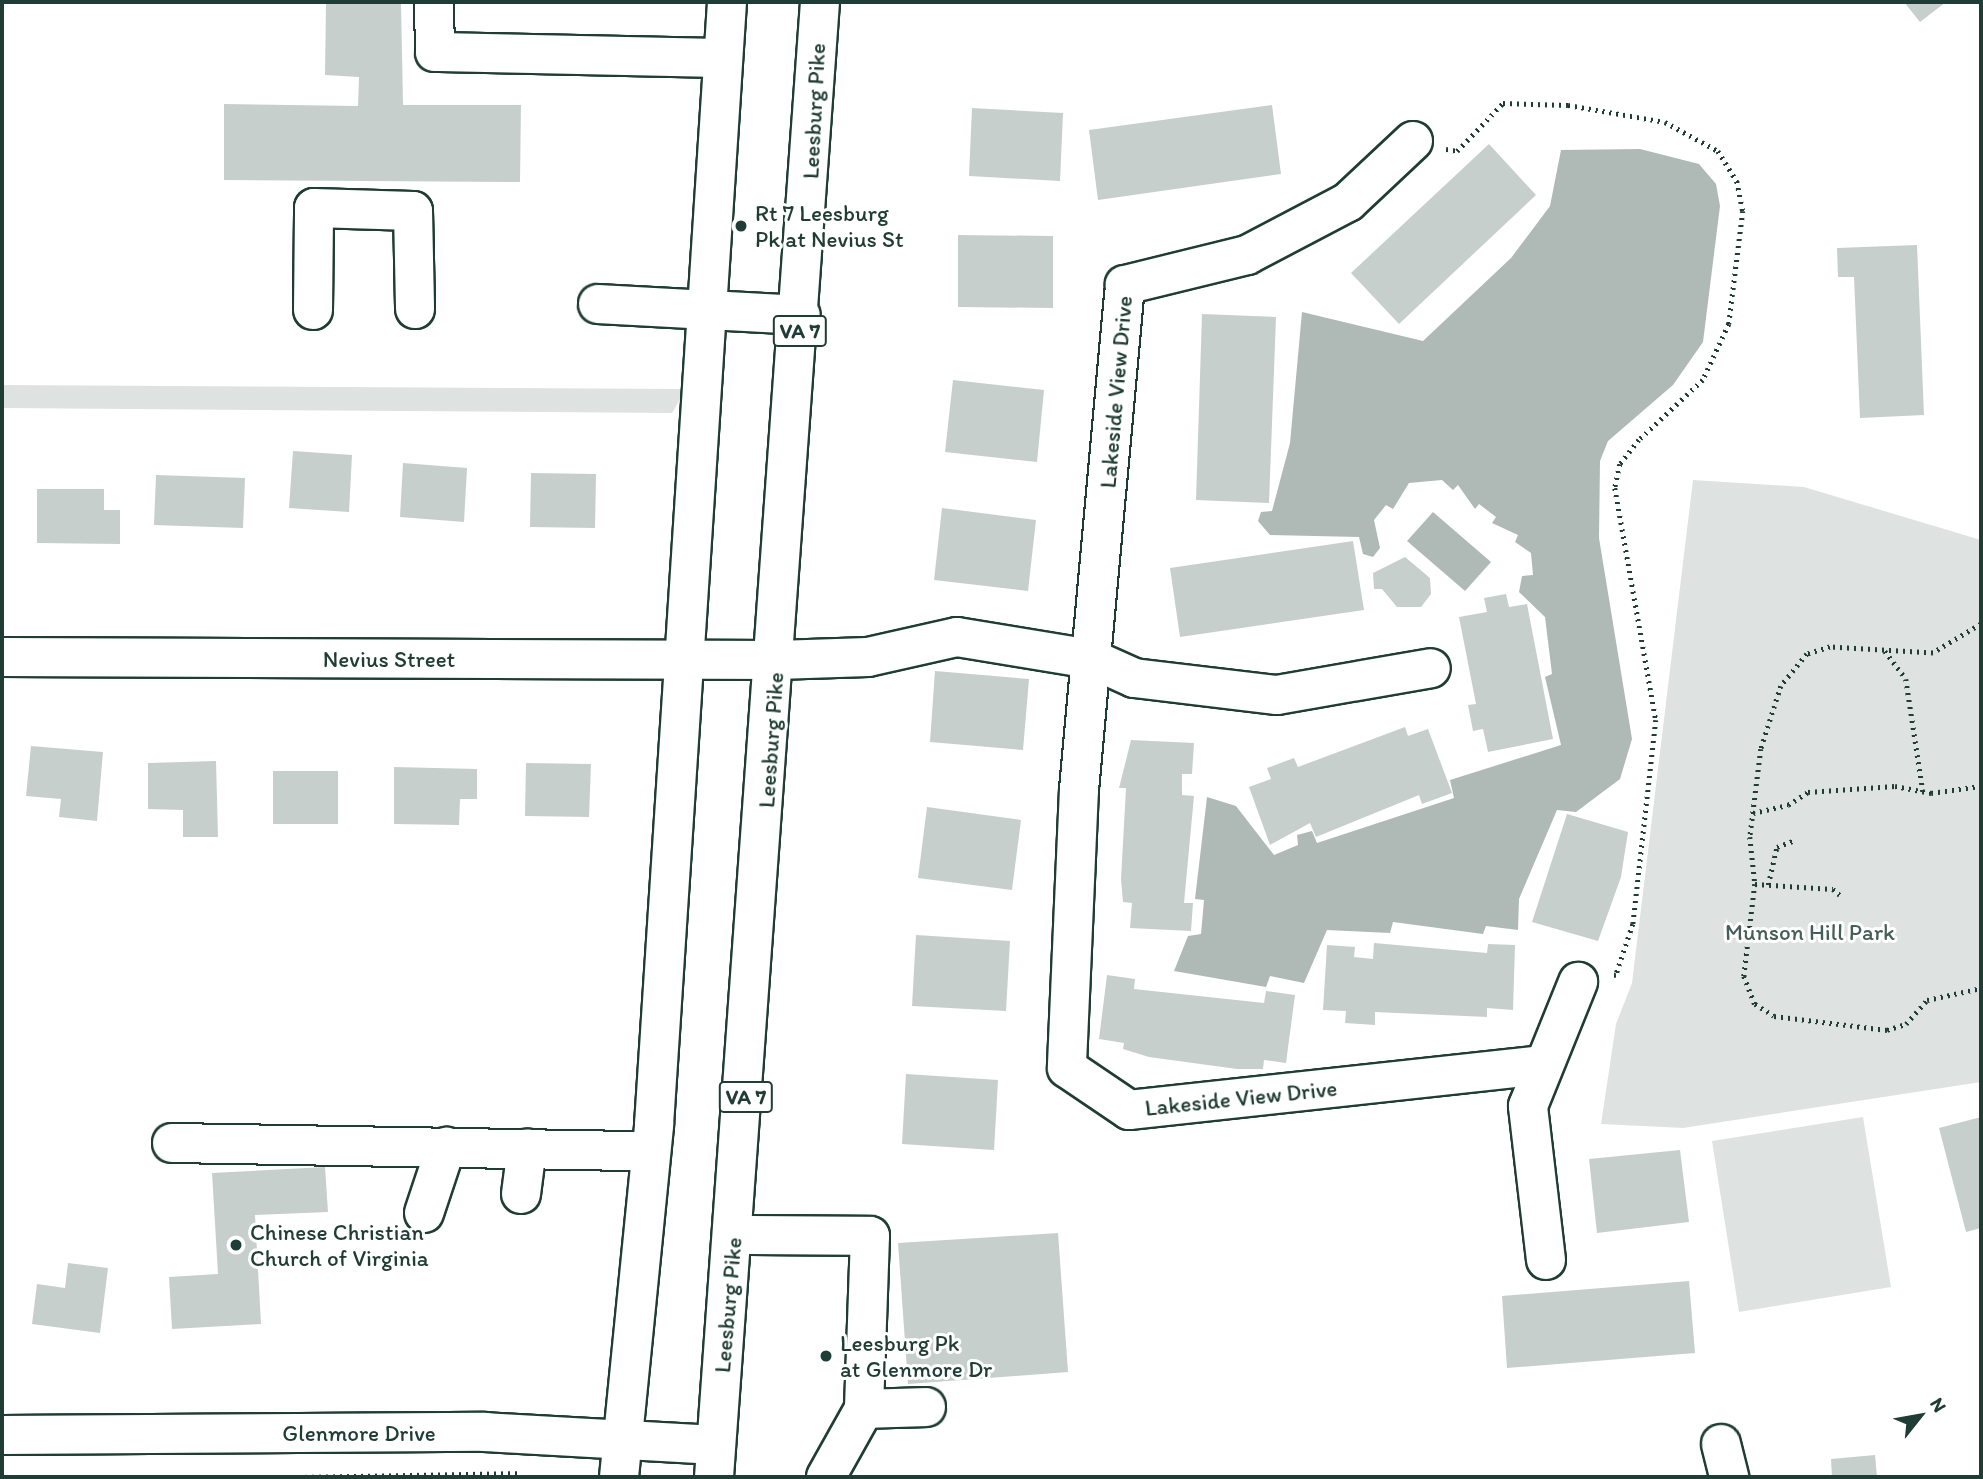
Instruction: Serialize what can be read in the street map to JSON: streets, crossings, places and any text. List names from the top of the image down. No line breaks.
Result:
{"streets":{"street":["Leesburg Pike","VA 7","Lakeside View Drive","Nevius Street","Glenmore Drive"]},"crossings":[["Leesburg Pike","Nevius Street"],["Leesburg Pike","Glenmore Drive"]],"parks":["Munson Hill Park"],"places":["Rt 7 Leesburg Pk at Nevius St","Chinese Christian Church of Virginia","Leesburg Pk at Glenmore Dr"],"north":"top right"}
